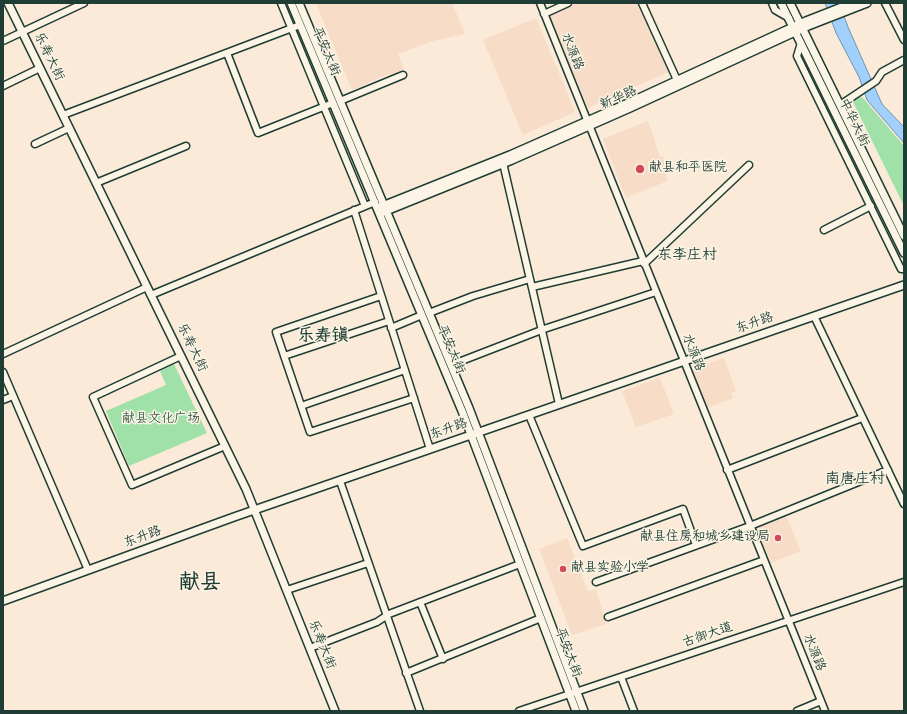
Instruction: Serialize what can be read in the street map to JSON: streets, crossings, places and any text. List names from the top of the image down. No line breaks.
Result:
{"streets":{"main road":["平安大街","乐寿大街","新华路","中华大街","东升路"],"street":["水源路","古御大道"]},"crossings":[["平安大街","新华路"],["平安大街","东升路"],["平安大街","古御大道"],["水源路","新华路"],["水源路","东升路"],["水源路","古御大道"],["乐寿大街","东升路"],["新华路","中华大街"]],"districts":["东李庄村","乐寿镇","南唐庄村","献县"],"parks":["献县文化广场"],"places":["献县和平医院","献县住房和城乡建设局","献县实验小学"]}
